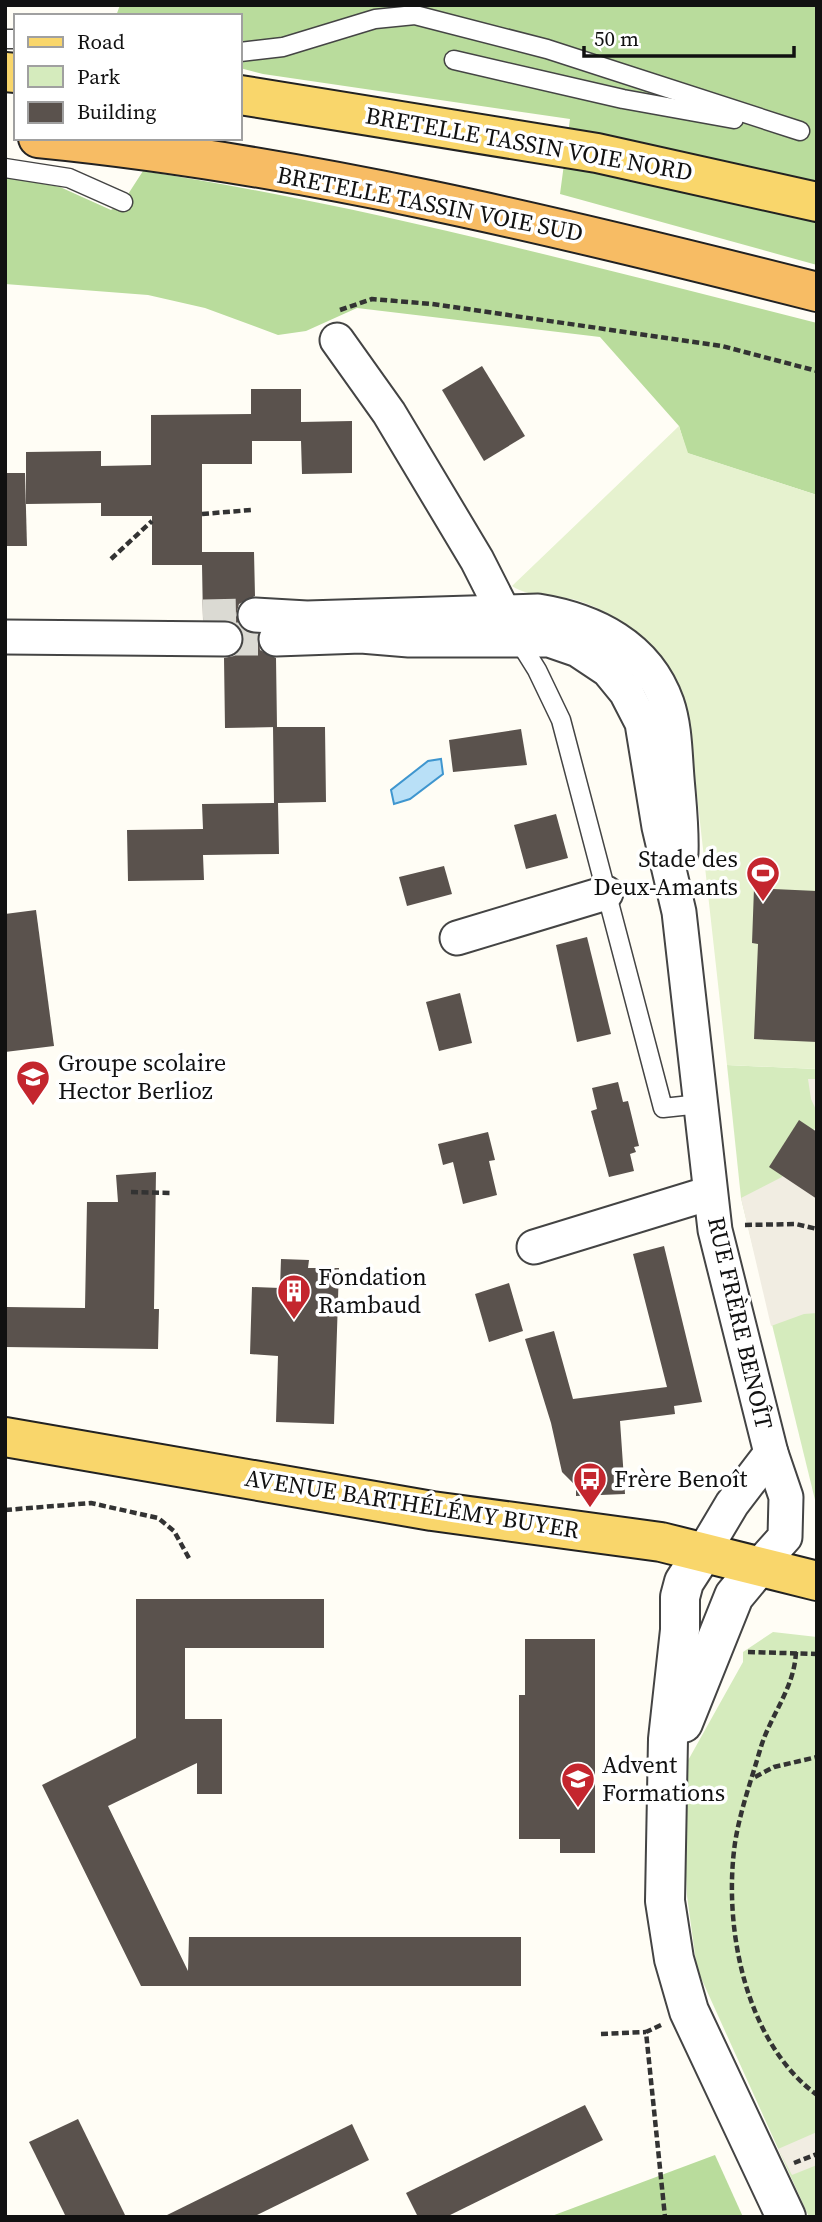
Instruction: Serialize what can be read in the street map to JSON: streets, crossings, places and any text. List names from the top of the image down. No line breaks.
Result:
{"streets":{"highway":["BRETELLE TASSIN VOIE SUD"],"main road":["BRETELLE TASSIN VOIE NORD","AVENUE BARTHÉLÉMY BUYER"],"street":["RUE FRÈRE BENOÎT"]},"crossings":[["RUE FRÈRE BENOÎT","AVENUE BARTHÉLÉMY BUYER"]],"places":{"sports":["Stade des Deux-Amants"],"school or university":["Groupe scolaire Hector Berlioz","Advent Formations"],"building":["Fondation Rambaud"],"bus stop":["Frère Benoît"]},"legend":["Road","Park","Building"],"scale_bar":"50 m"}
